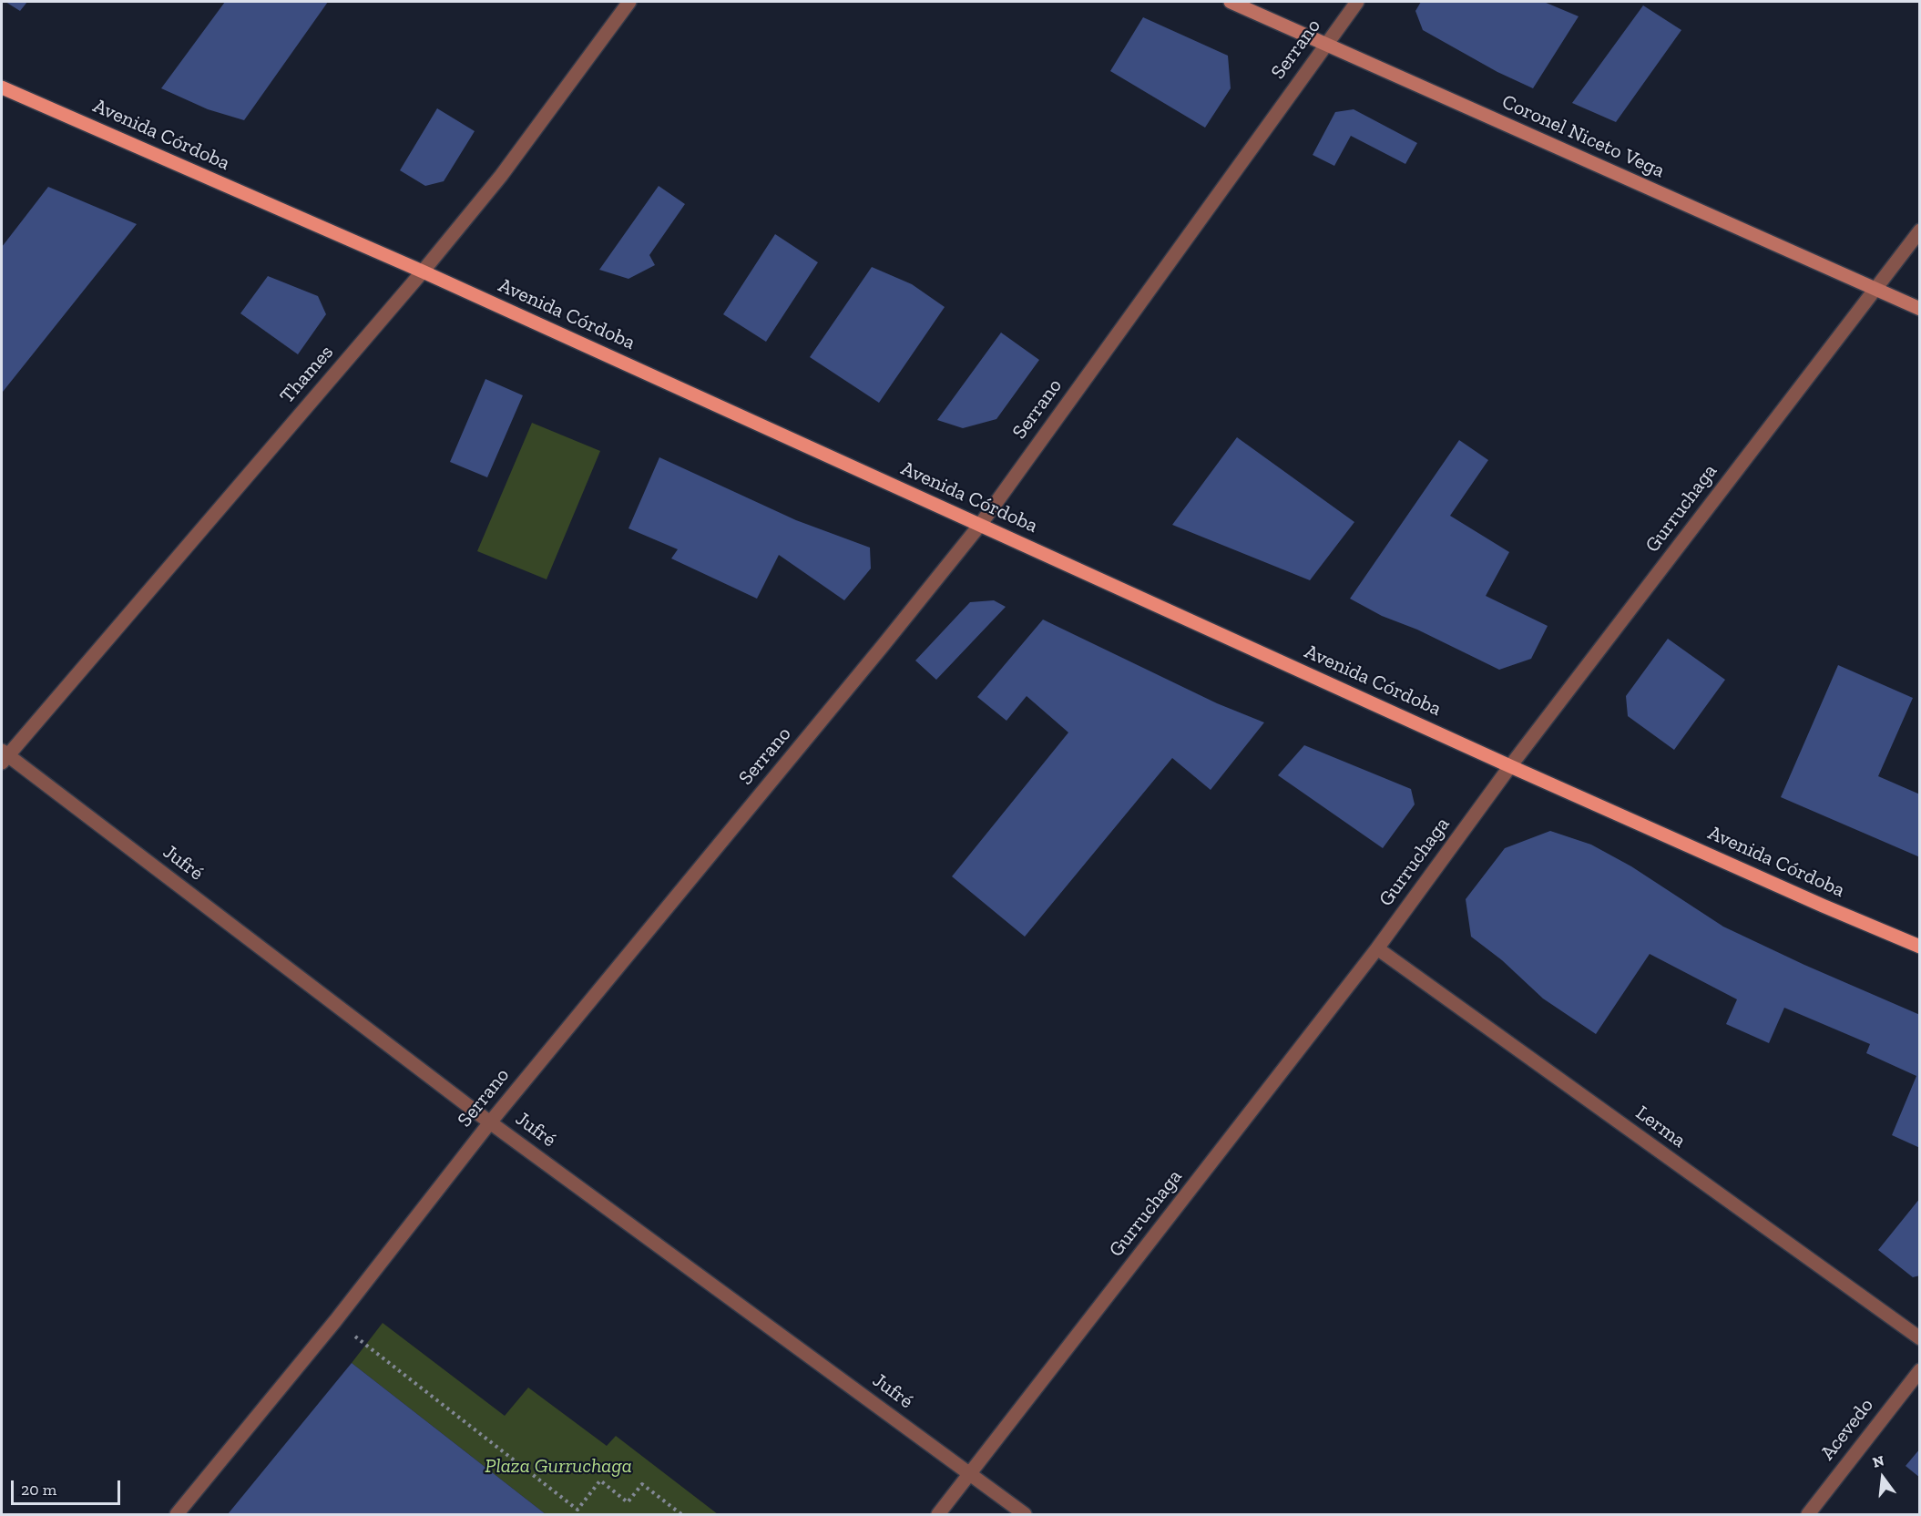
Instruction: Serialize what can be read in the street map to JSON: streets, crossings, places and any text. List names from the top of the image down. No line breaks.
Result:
{"streets":{"main road":["Avenida Córdoba"],"street":["Serrano","Coronel Niceto Vega","Thames","Gurruchaga","Jufré","Lerma","Acevedo"]},"crossings":[["Serrano","Avenida Córdoba"],["Serrano","Coronel Niceto Vega"],["Serrano","Jufré"],["Avenida Córdoba","Thames"],["Avenida Córdoba","Gurruchaga"],["Coronel Niceto Vega","Gurruchaga"],["Thames","Jufré"],["Gurruchaga","Jufré"],["Gurruchaga","Lerma"]],"parks":["Plaza Gurruchaga"],"scale_bar":"20 m","north":"top"}
